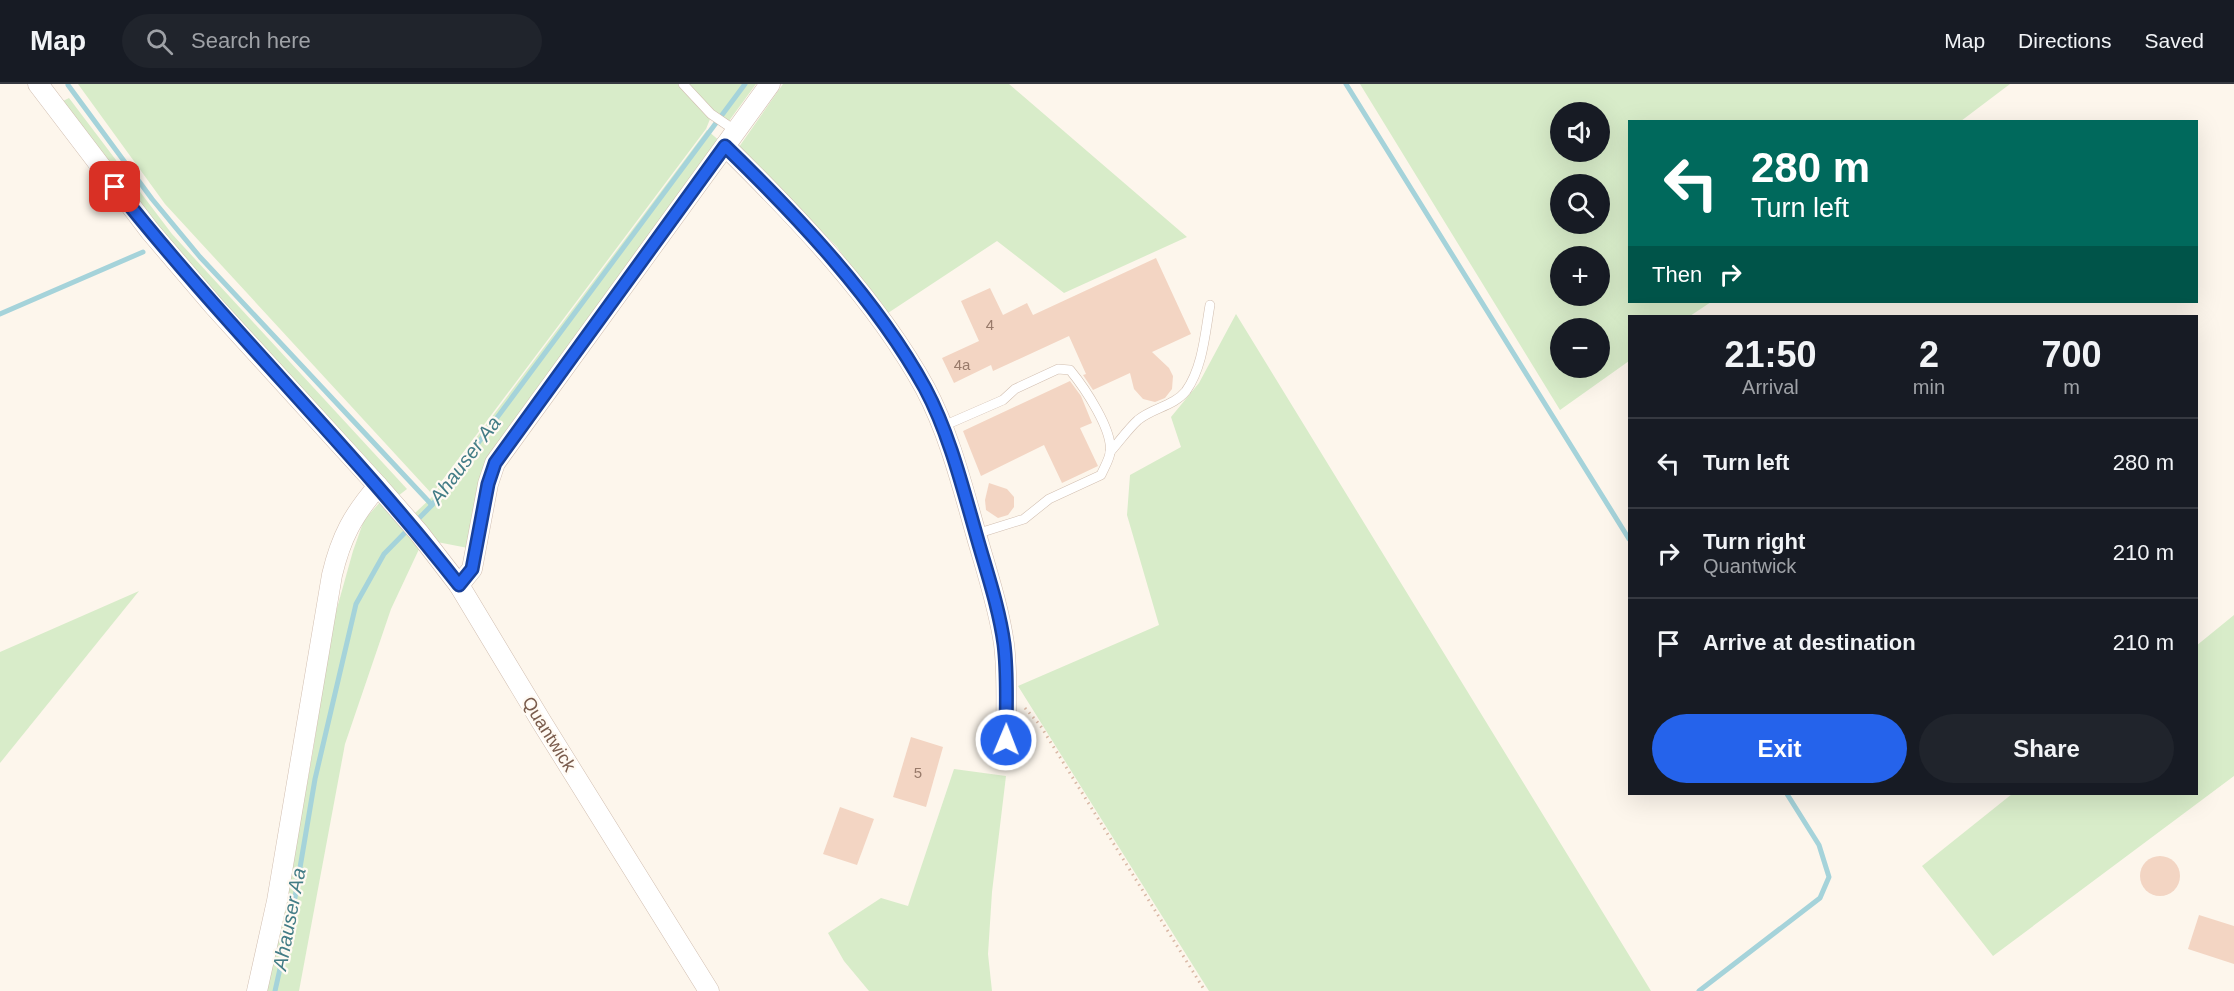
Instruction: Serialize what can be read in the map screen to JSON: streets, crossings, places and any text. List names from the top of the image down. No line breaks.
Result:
{"streets":{"street":["Quantwick"]},"water":["Ahauser Aa"],"house_numbers":["4","4a","5"],"page":{"header":"Map","search":"Search here","nav":["Map","Directions","Saved"],"map_buttons":["+","−"],"turn":["280 m","Turn left"],"then":"Then","eta":["21:50","Arrival","2","min","700","m"],"list":[{"name":"Turn left","value":"280 m"},{"name":"Turn right","note":"Quantwick","value":"210 m"},{"name":"Arrive at destination","value":"210 m"}],"buttons":["Exit","Share"]}}
